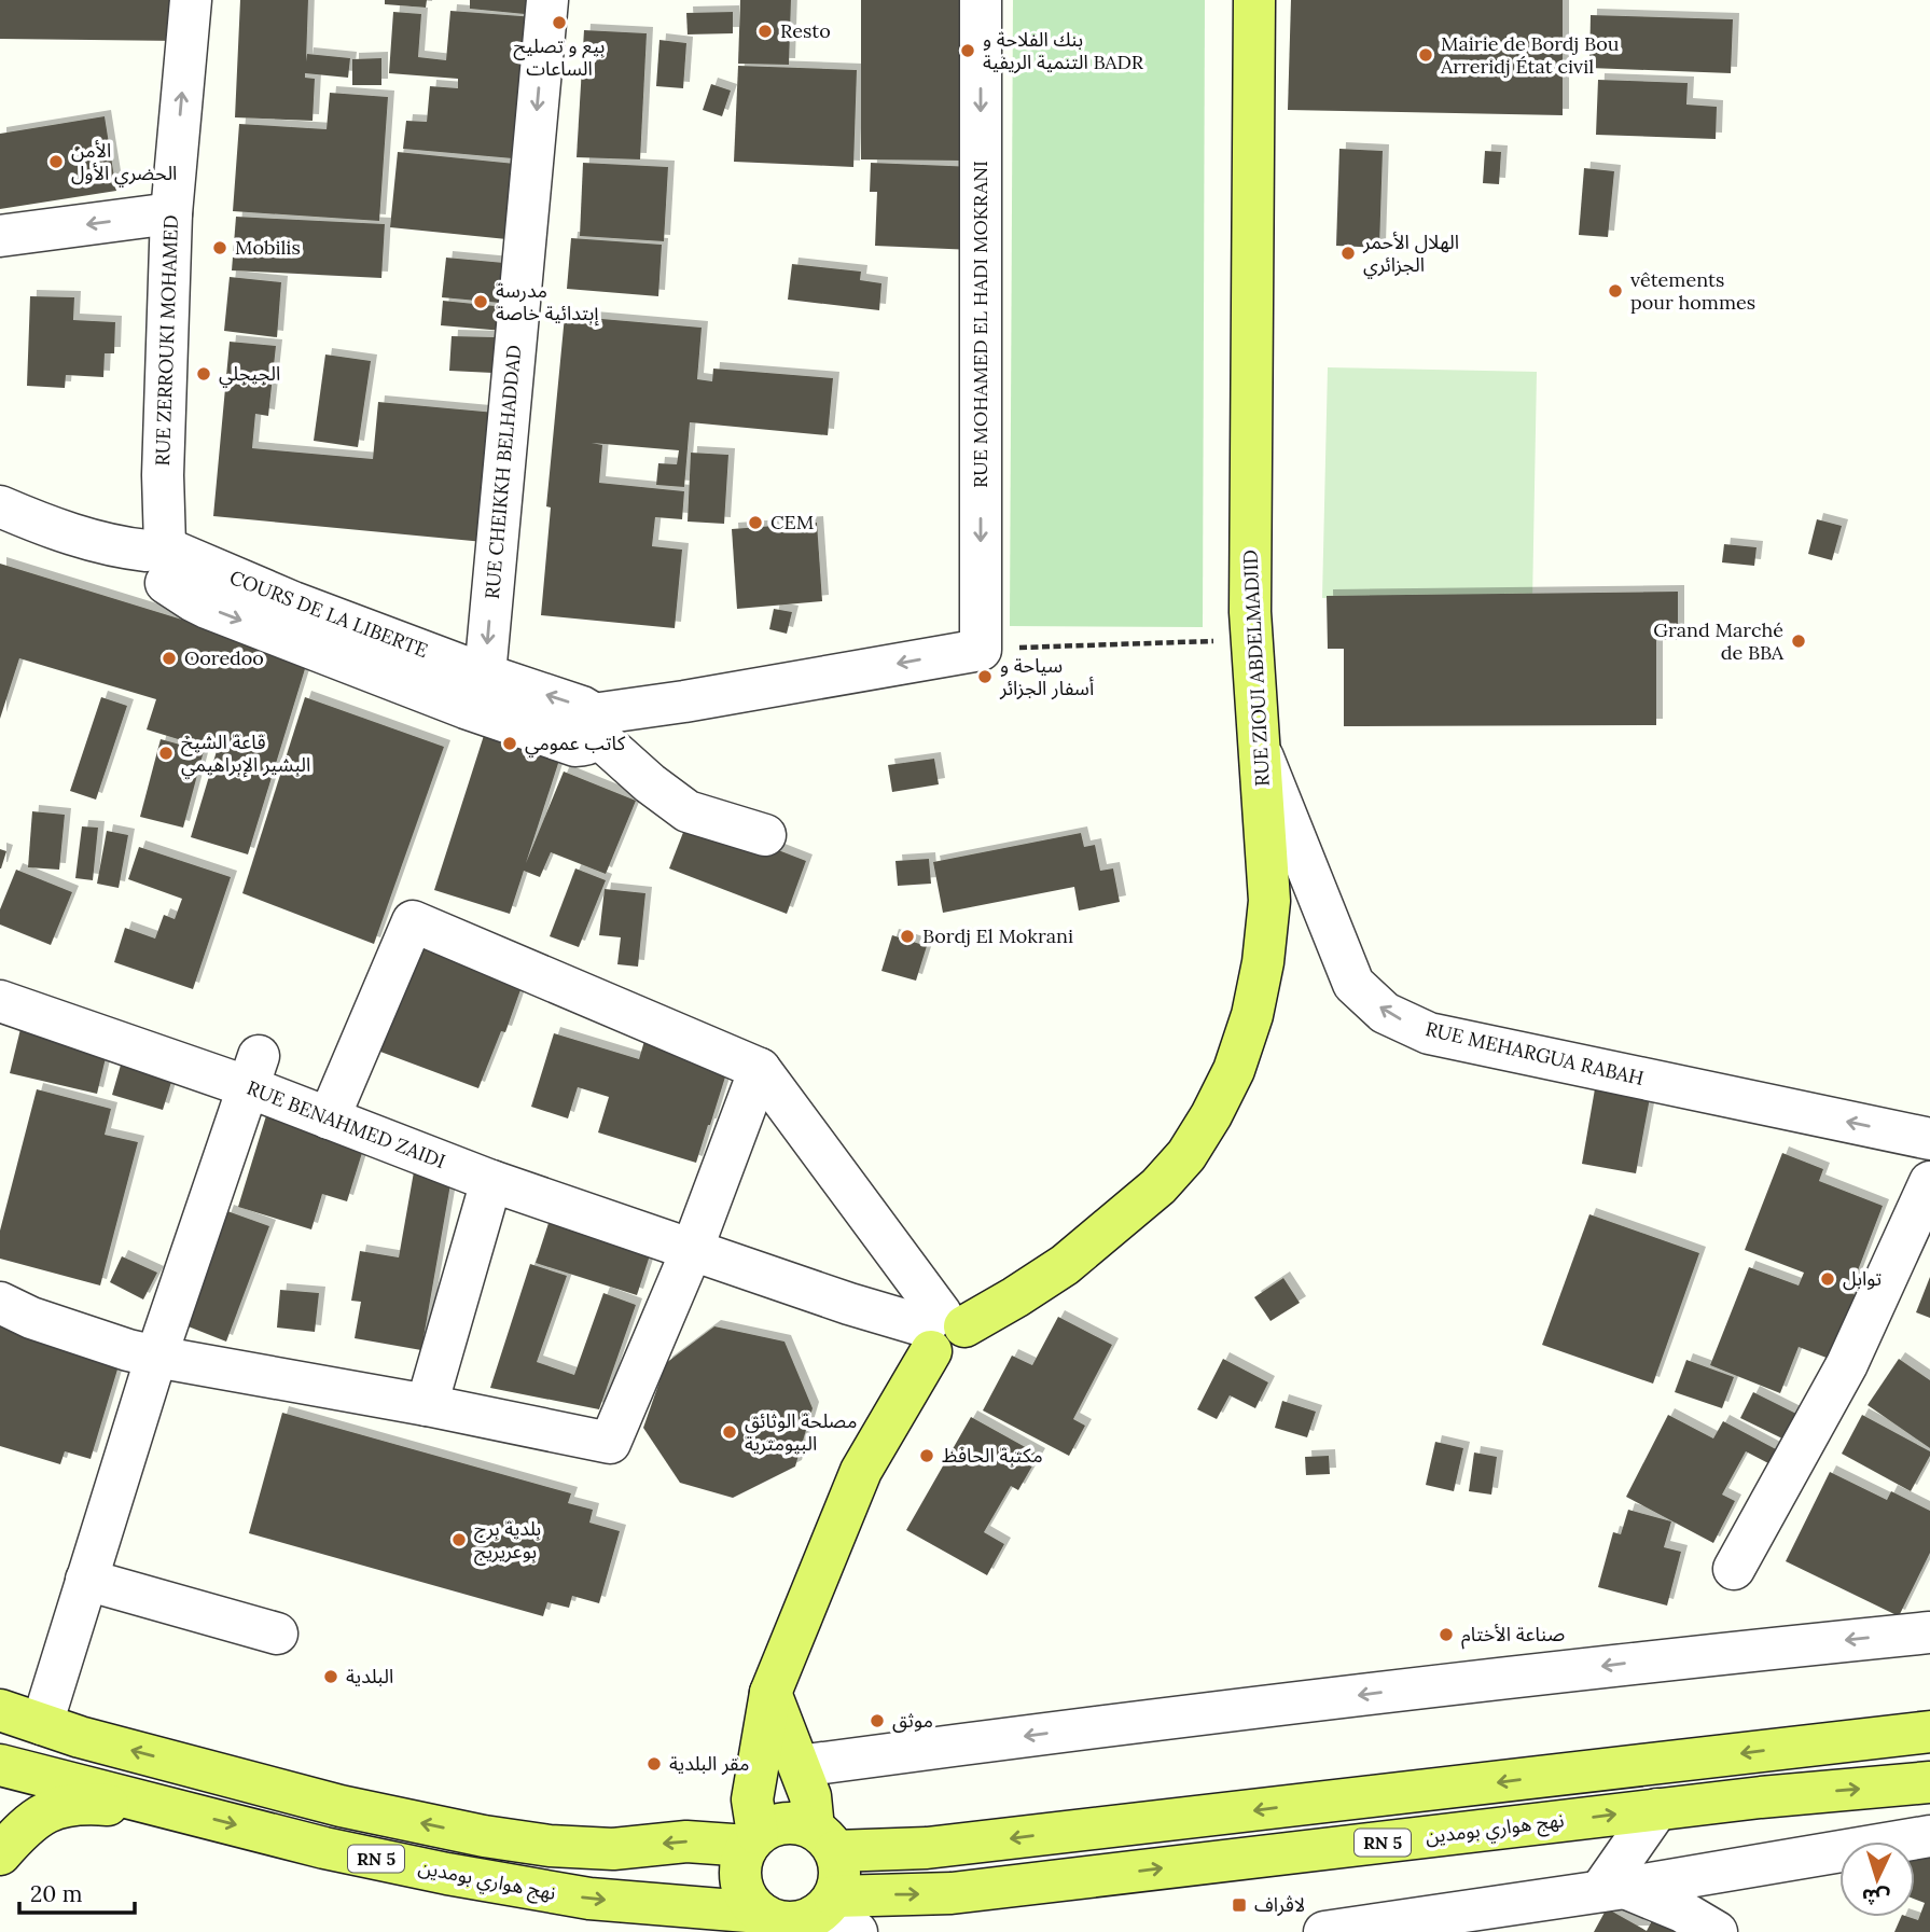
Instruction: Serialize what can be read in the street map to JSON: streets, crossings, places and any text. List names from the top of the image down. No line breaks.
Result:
{"streets":{"main road":["RUE ZIOUI ABDELMADJID","نهج هواري بومدين","RN 5"],"street":["RUE MOHAMED EL HADI MOKRANI","RUE ZERROUKI MOHAMED","RUE CHEIKKH BELHADDAD","COURS DE LA LIBERTE","RUE MEHARGUA RABAH","RUE BENAHMED ZAIDI"]},"crossings":[["RUE MOHAMED EL HADI MOKRANI","COURS DE LA LIBERTE"],["RUE ZERROUKI MOHAMED","COURS DE LA LIBERTE"],["RUE CHEIKKH BELHADDAD","COURS DE LA LIBERTE"],["RUE ZIOUI ABDELMADJID","RUE MEHARGUA RABAH"],["RUE ZIOUI ABDELMADJID","RUE BENAHMED ZAIDI"],["نهج هواري بومدين","RN 5"]],"one_way":["RUE MOHAMED EL HADI MOKRANI","RUE ZERROUKI MOHAMED","RUE CHEIKKH BELHADDAD","RUE MEHARGUA RABAH"],"places":{"other":["بيع و تصليح الساعات","Resto","بنك الفلاحة و التنمية الريفية BADR","Mairie de Bordj Bou Arreridj État civil","الأمن الحضري الأول","Mobilis","الهلال الأحمر الجزائري","vêtements pour hommes","مدرسة إبتدائية خاصة","الجيجلي","CEM","Grand Marché de BBA","Ooredoo","سياحة و أسفار الجزائر","كاتب عمومي","قاعة الشيخ البشير الإبراهيمي","Bordj El Mokrani","توابل","مصلحة الوثائق البيومترية","مكتبة الحافظ","بلدية برج بوعريريج","صناعة الأختام","البلدية","موثق","مقر البلدية"],"transit":["لاڤراف"]},"scale_bar":"20 m","north":"bottom"}
